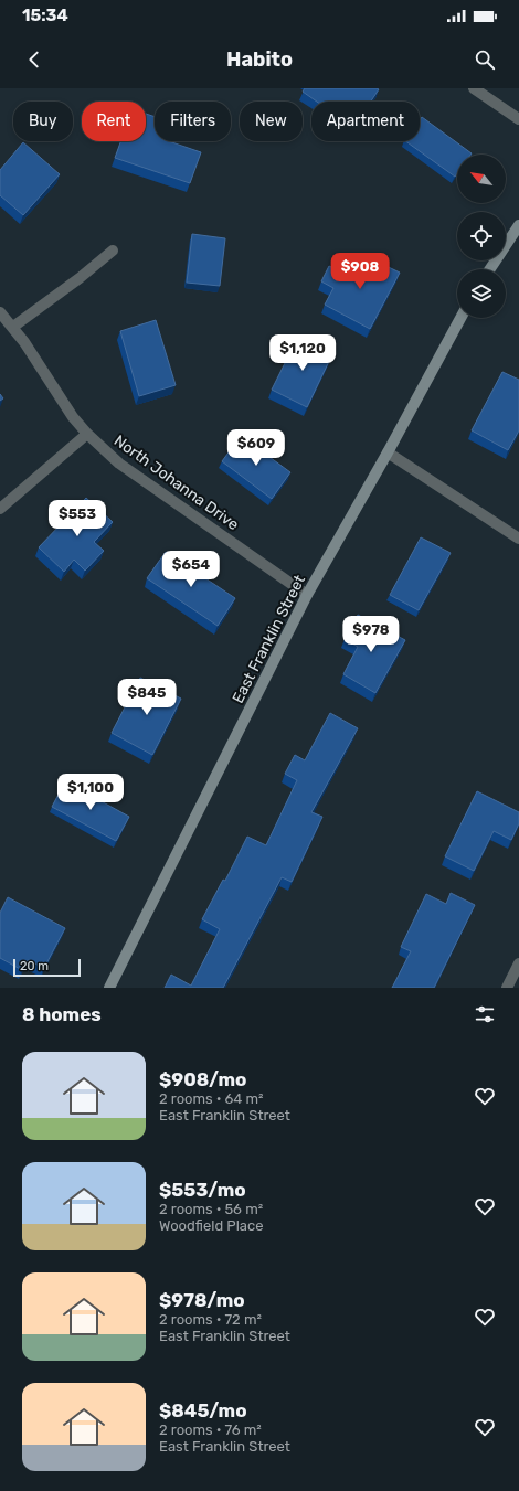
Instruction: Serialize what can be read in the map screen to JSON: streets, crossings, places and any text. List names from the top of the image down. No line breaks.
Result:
{"streets":{"street":["North Johanna Drive","East Franklin Street"]},"crossings":[["North Johanna Drive","East Franklin Street"]],"scale_bar":"20 m","north":"top left","page":{"status":"15:34","header":"Habito","chip":["Buy","Rent","Filters","New","Apartment"],"price":["$908","$1,120","$609","$553","$654","$978","$845","$1,100"],"scale":"20 m","heading":"8 homes","list":[{"name":"$908/mo","note":"2 rooms · 64 m² · East Franklin Street"},{"name":"$553/mo","note":"2 rooms · 56 m² · Woodfield Place"},{"name":"$978/mo","note":"2 rooms · 72 m² · East Franklin Street"},{"name":"$845/mo","note":"2 rooms · 76 m² · East Franklin Street"}]}}
